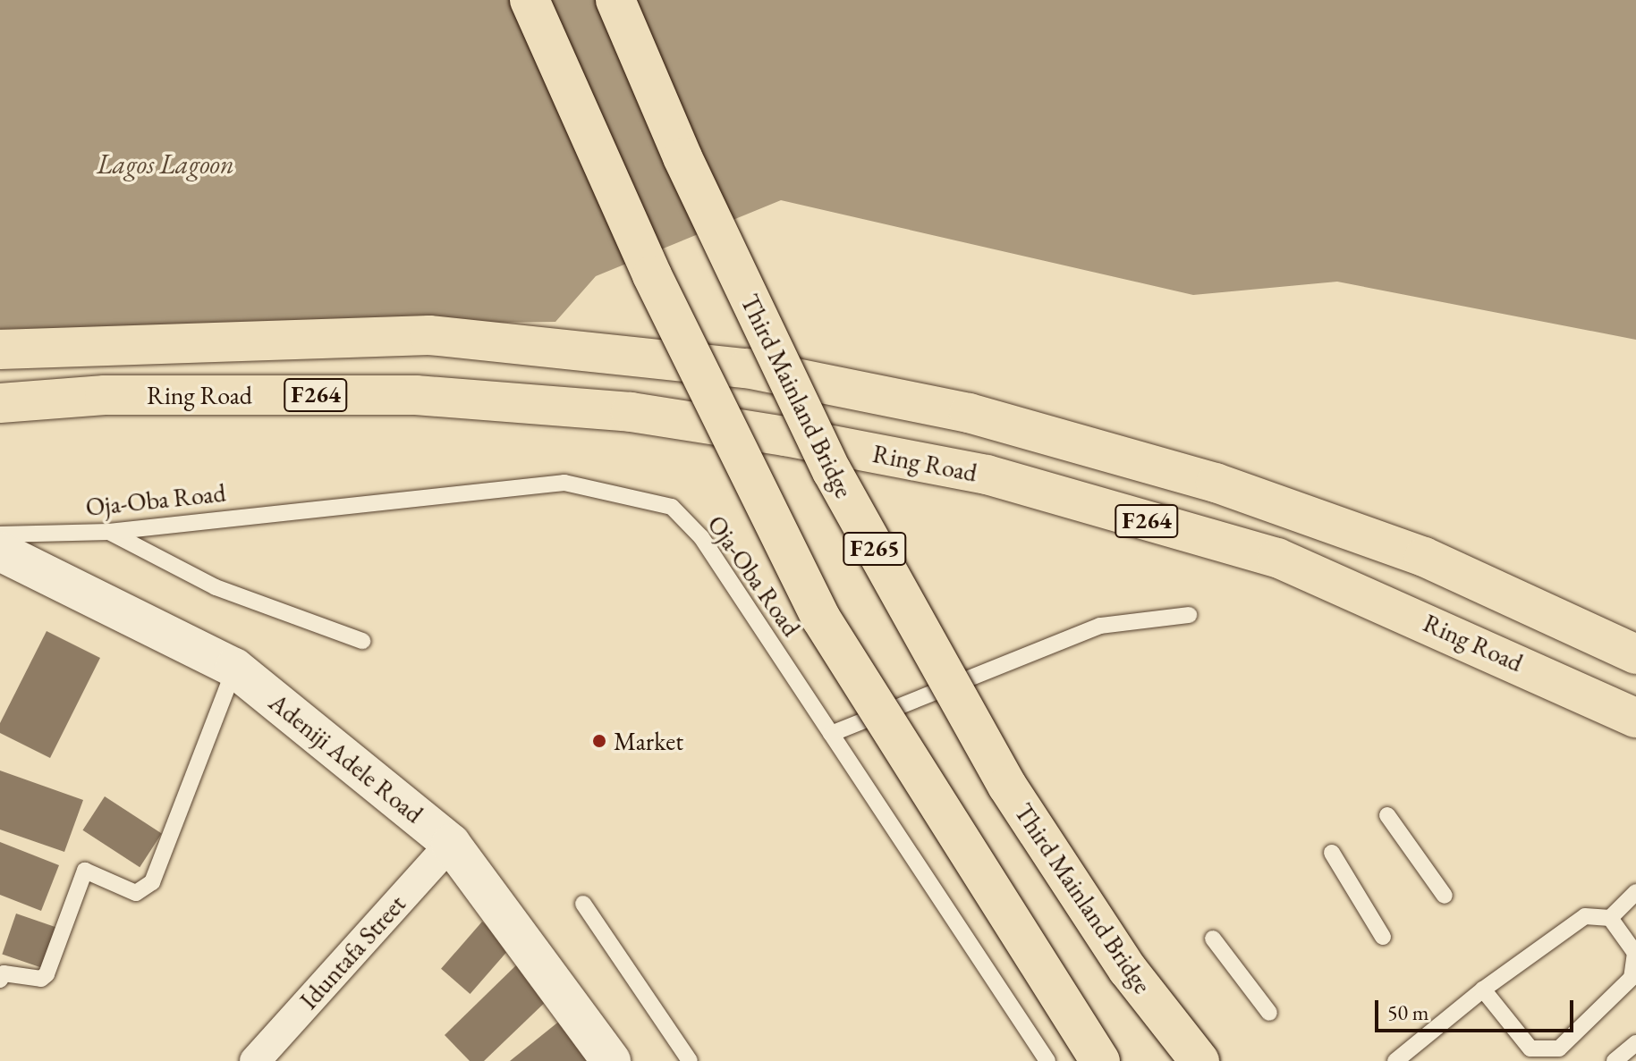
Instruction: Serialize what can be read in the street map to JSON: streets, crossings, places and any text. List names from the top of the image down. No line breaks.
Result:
{"streets":{"main road":["Ring Road","F264","Third Mainland Bridge","F265"],"street":["Adeniji Adele Road","Iduntafa Street"],"lane":["Oja-Oba Road"]},"crossings":[["Adeniji Adele Road","Iduntafa Street"]],"water":["Lagos Lagoon"],"places":["Market"],"scale_bar":"50 m"}
